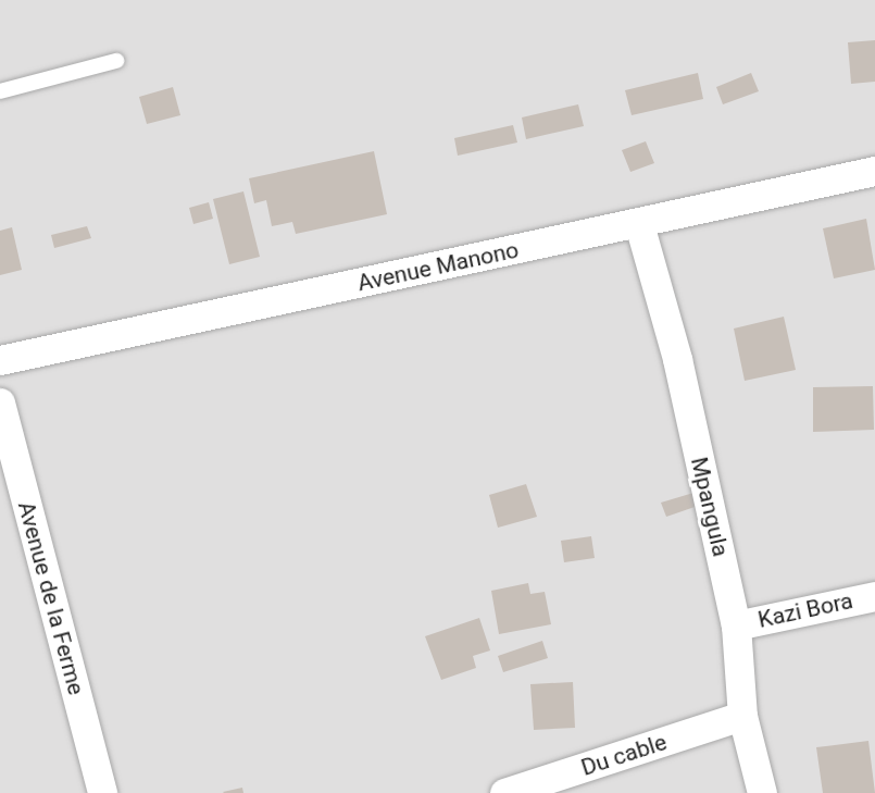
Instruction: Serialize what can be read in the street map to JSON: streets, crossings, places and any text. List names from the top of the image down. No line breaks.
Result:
{"streets":{"street":["Avenue Manono","Mpangula","Avenue de la Ferme","Kazi Bora","Du cable"]},"crossings":[["Avenue Manono","Mpangula"],["Mpangula","Kazi Bora"],["Mpangula","Du cable"]]}
